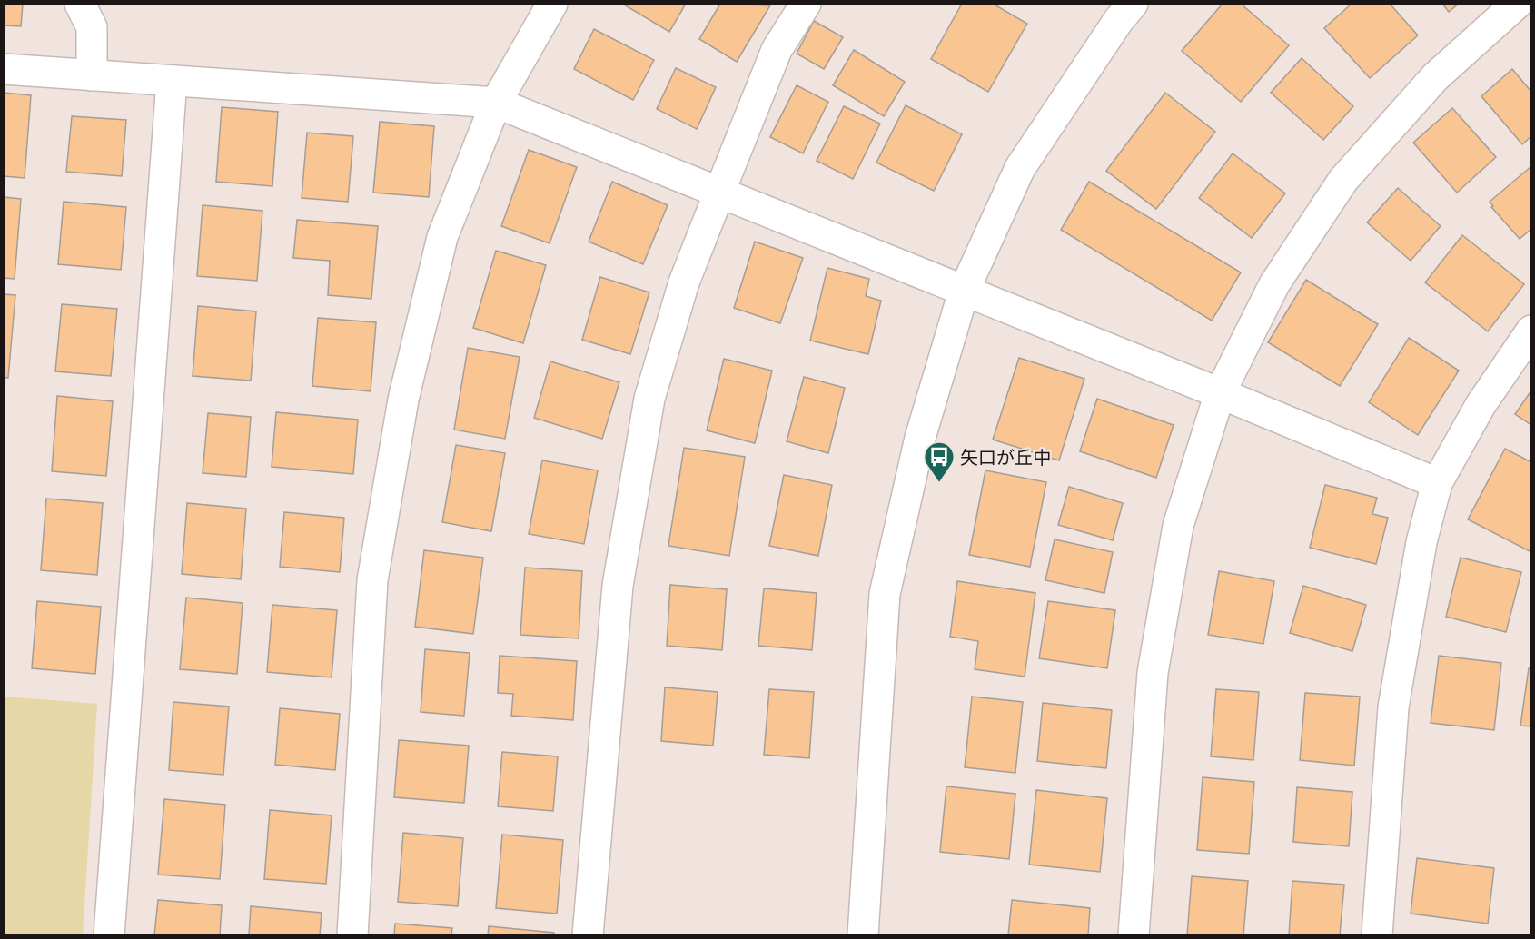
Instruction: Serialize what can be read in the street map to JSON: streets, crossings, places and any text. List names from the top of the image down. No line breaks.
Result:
{"places":{"bus stop":["矢口が丘中"]}}
